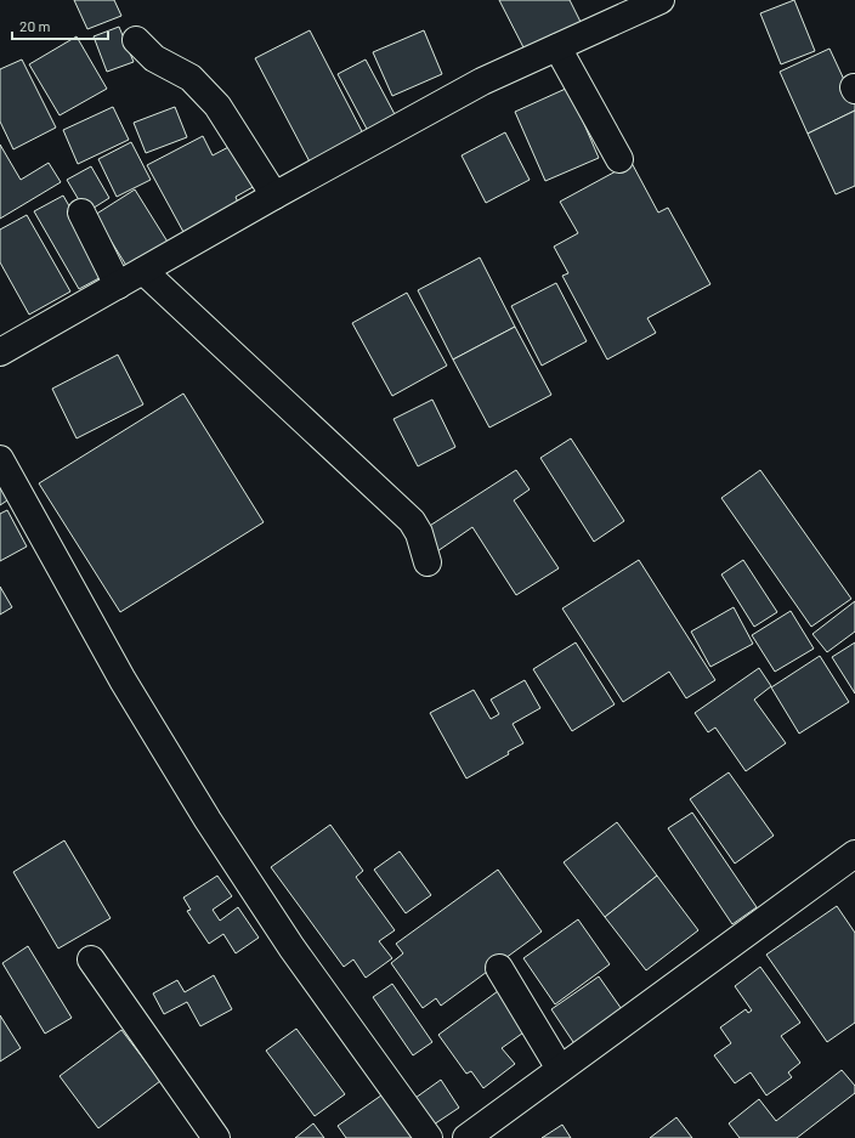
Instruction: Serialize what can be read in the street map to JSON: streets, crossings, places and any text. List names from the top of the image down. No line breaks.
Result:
{"scale_bar":"20 m"}
